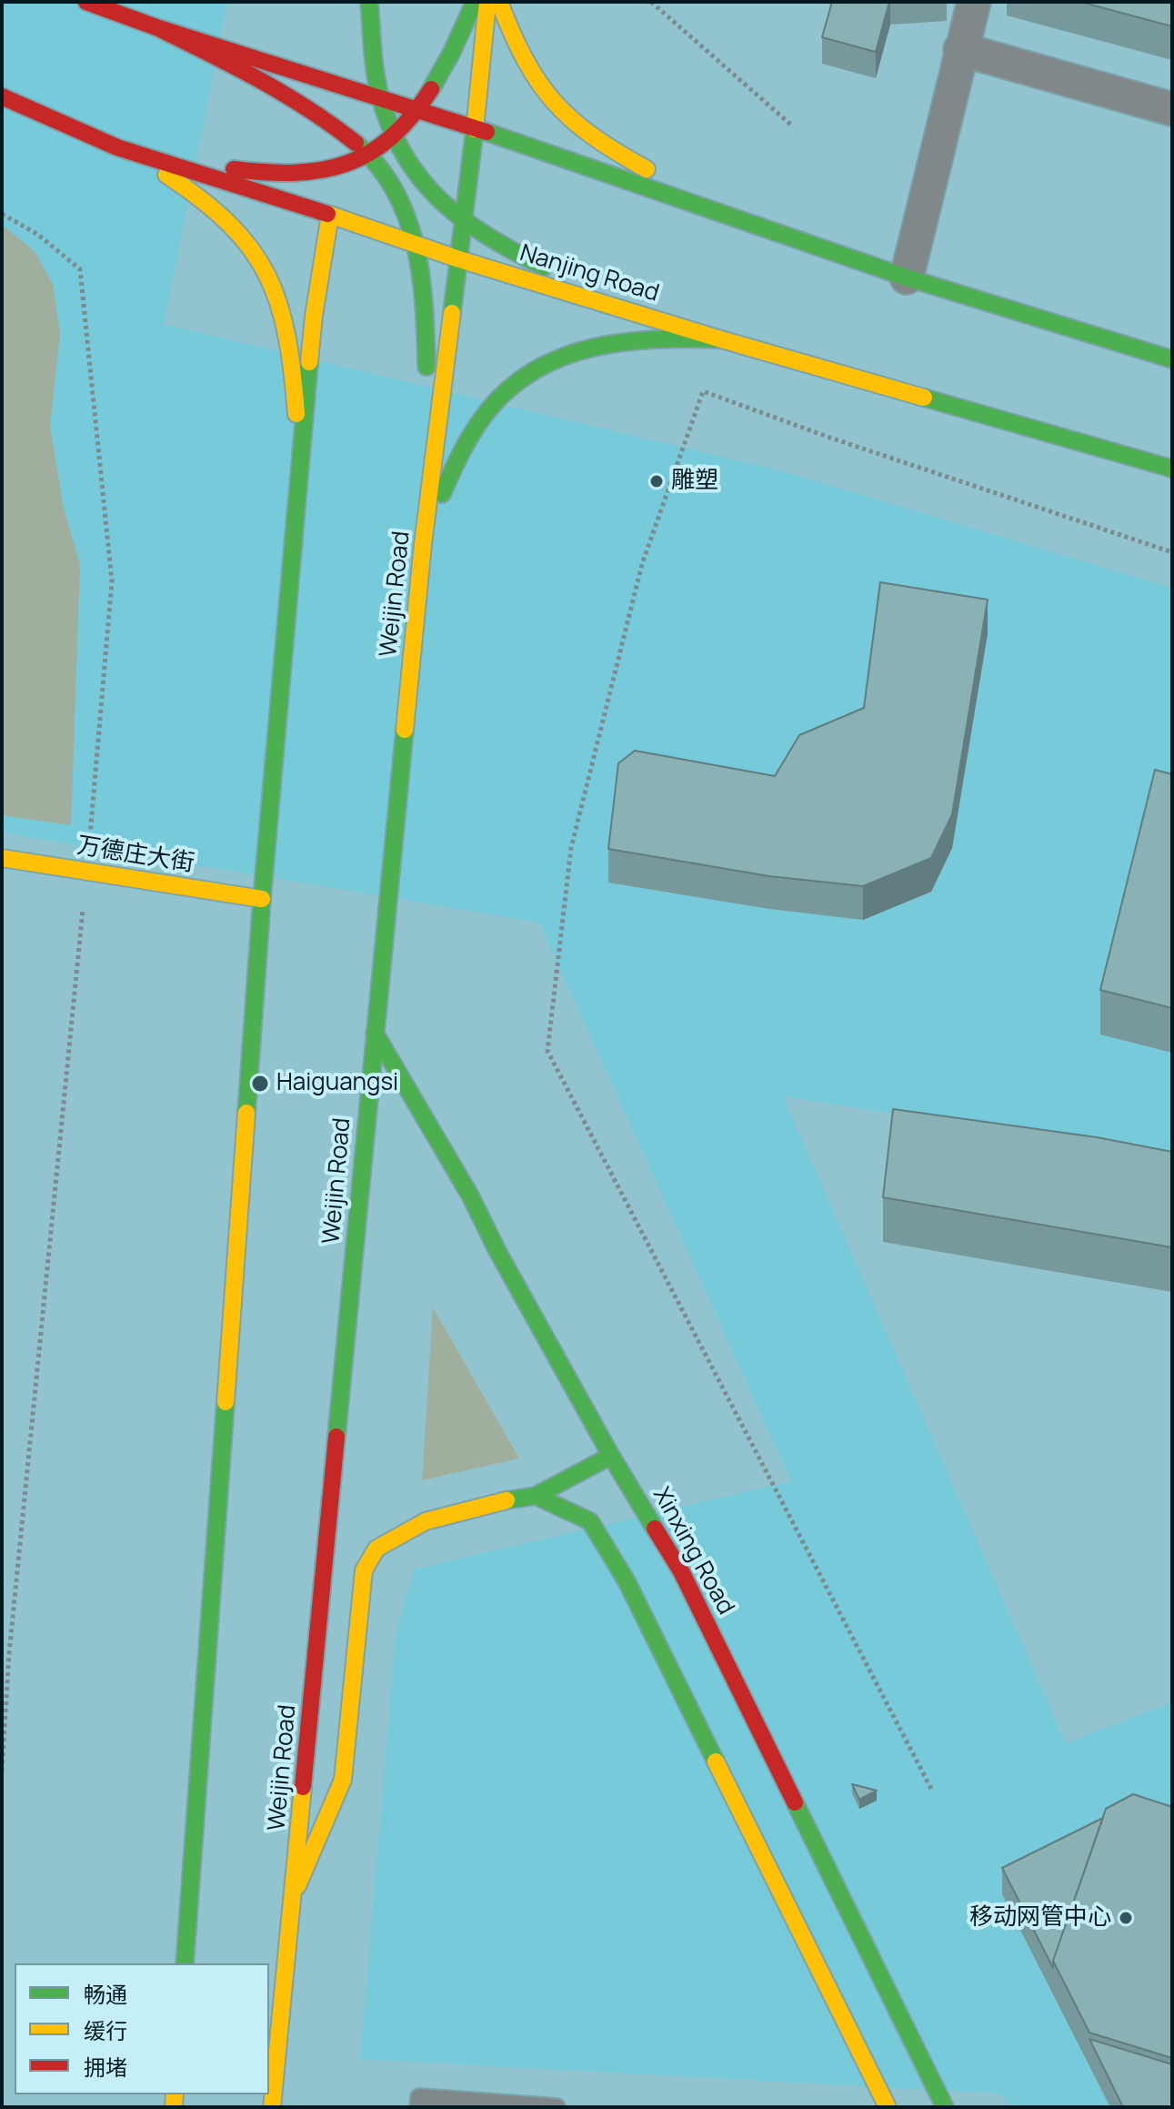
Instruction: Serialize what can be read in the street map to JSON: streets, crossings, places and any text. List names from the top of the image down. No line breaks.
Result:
{"streets":{"main road":["Nanjing Road","Weijin Road","万德庄大街","Xinxing Road"]},"crossings":[["Nanjing Road","Weijin Road"],["Weijin Road","Xinxing Road"]],"places":["雕塑","Haiguangsi","移动网管中心"],"legend":["畅通","缓行","拥堵"]}
